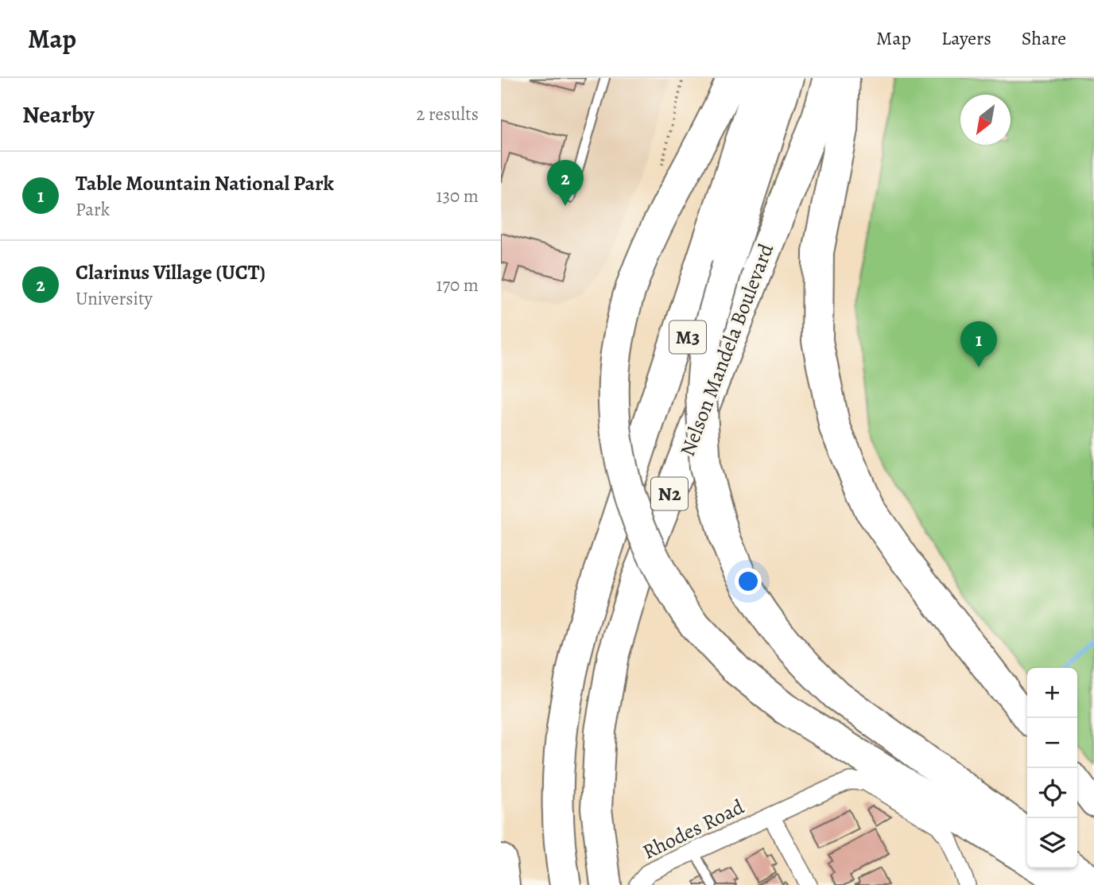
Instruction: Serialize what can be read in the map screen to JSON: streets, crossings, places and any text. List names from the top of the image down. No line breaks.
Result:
{"streets":{"highway":["M3","Nelson Mandela Boulevard","N2"],"street":["Rhodes Road"]},"north":"bottom left","page":{"header":"Map","nav":["Map","Layers","Share"],"heading":["Nearby","2 results"],"list":[{"mark":"1","name":"Table Mountain National Park","note":"Park","value":"130 m"},{"mark":"2","name":"Clarinus Village (UCT)","note":"University","value":"170 m"}],"pins":["2","1"],"map_buttons":["+","−"]}}
